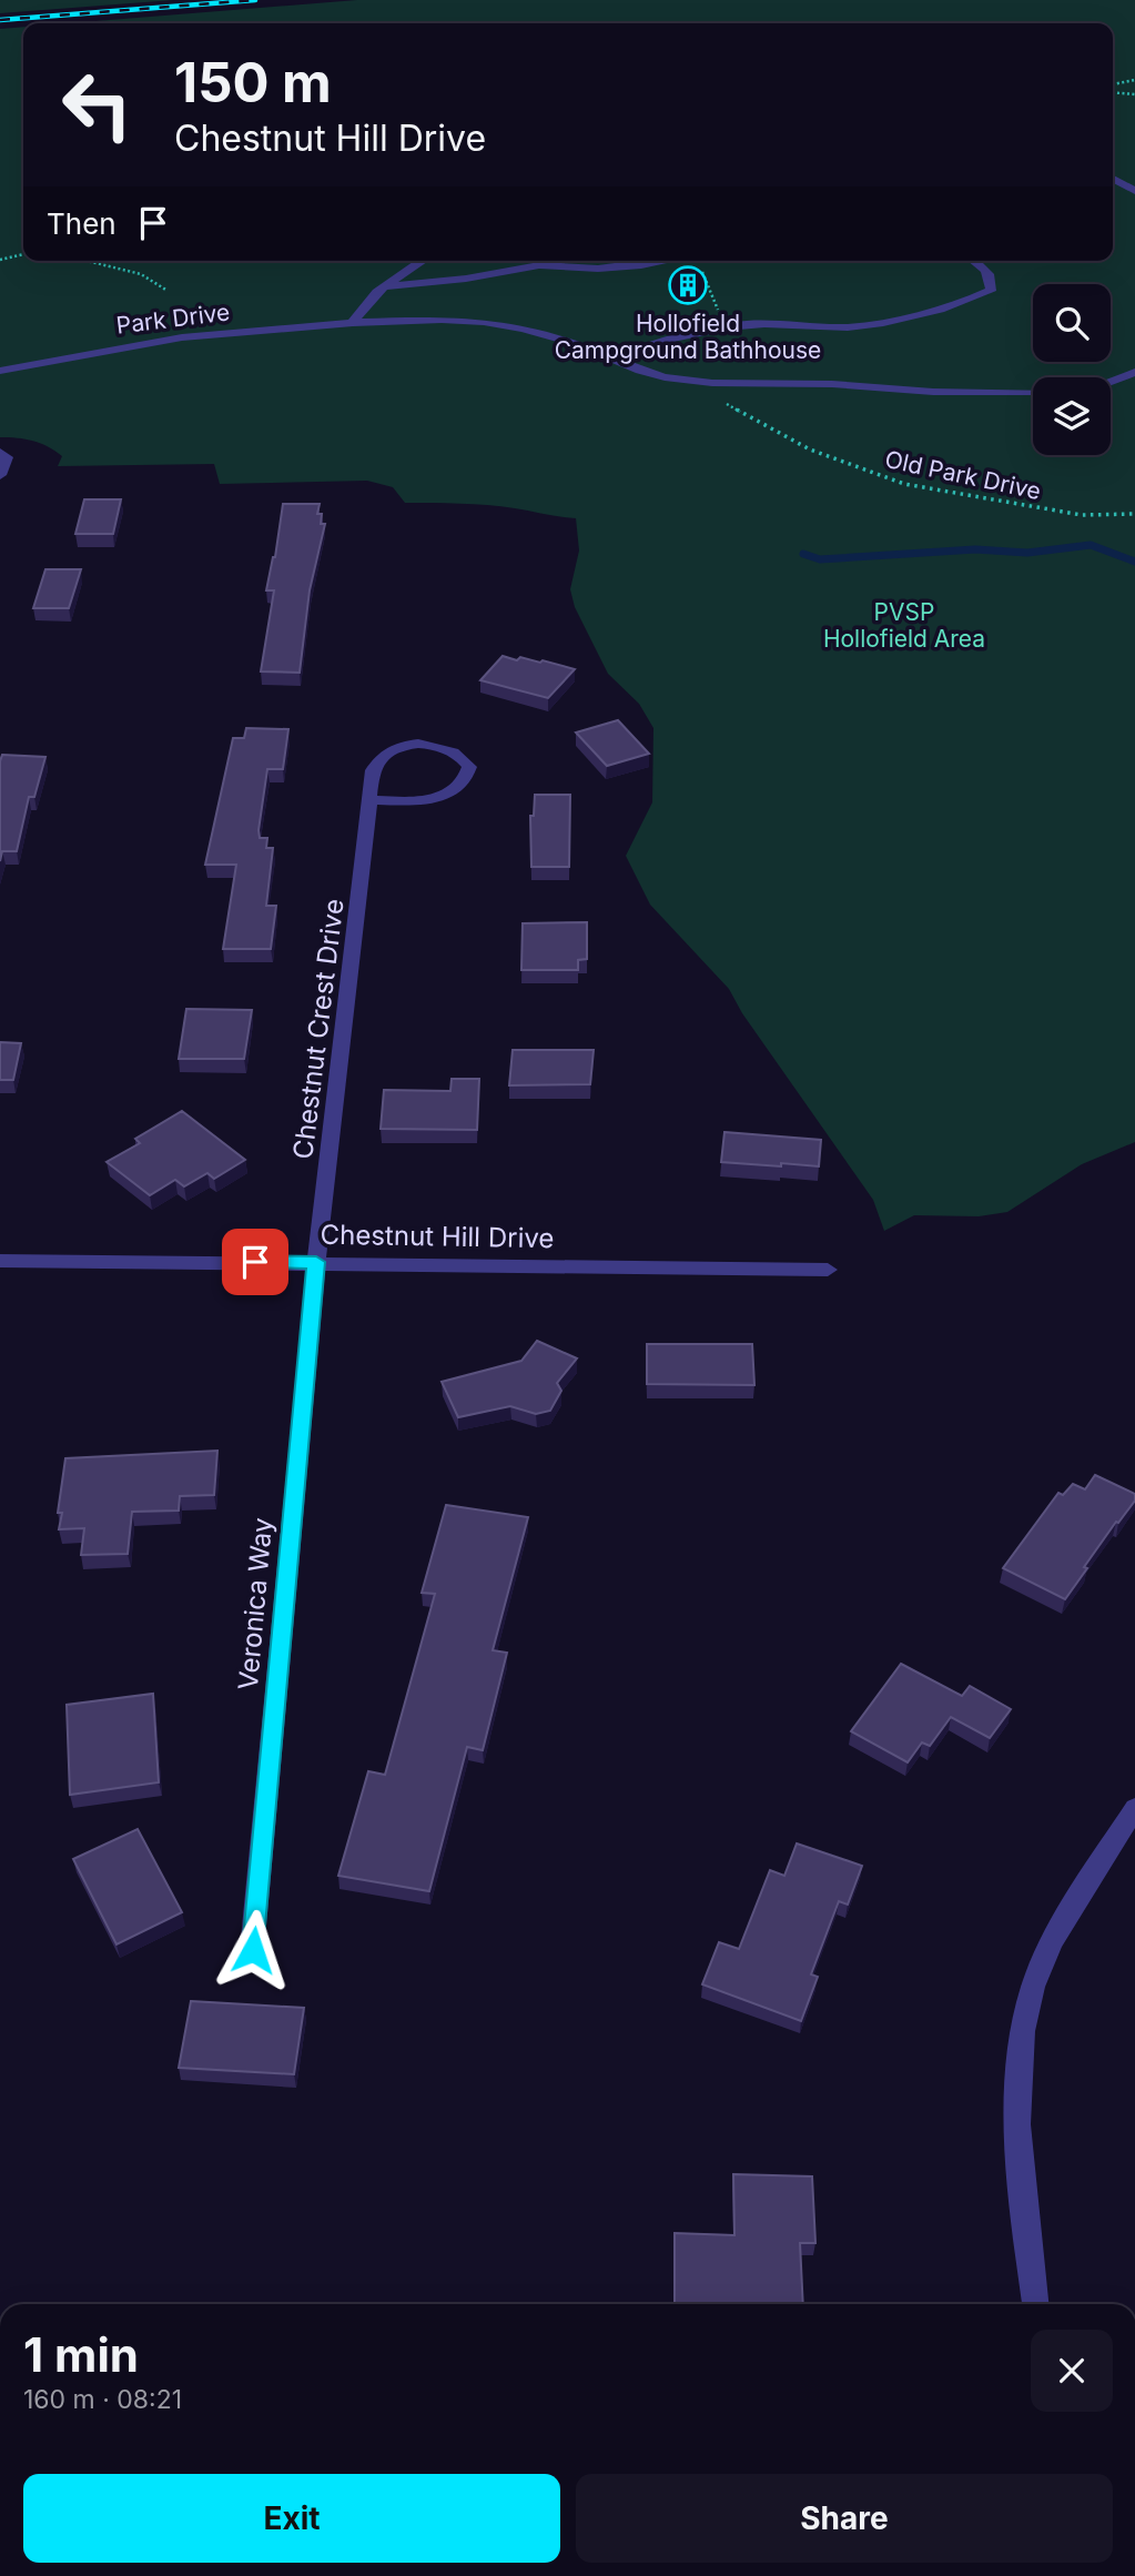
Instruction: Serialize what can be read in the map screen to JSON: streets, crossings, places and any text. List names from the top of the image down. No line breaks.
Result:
{"streets":{"street":["Park Drive","Chestnut Crest Drive","Chestnut Hill Drive","Veronica Way"],"path":["Old Park Drive"]},"crossings":[["Chestnut Crest Drive","Chestnut Hill Drive"],["Chestnut Crest Drive","Veronica Way"],["Chestnut Hill Drive","Veronica Way"]],"parks":["PVSP Hollofield Area"],"places":{"building":["Hollofield Campground Bathhouse"]},"page":{"turn":["150 m","Chestnut Hill Drive"],"then":"Then","heading":["1 min","160 m · 08:21"],"buttons":["Exit","Share"]}}
